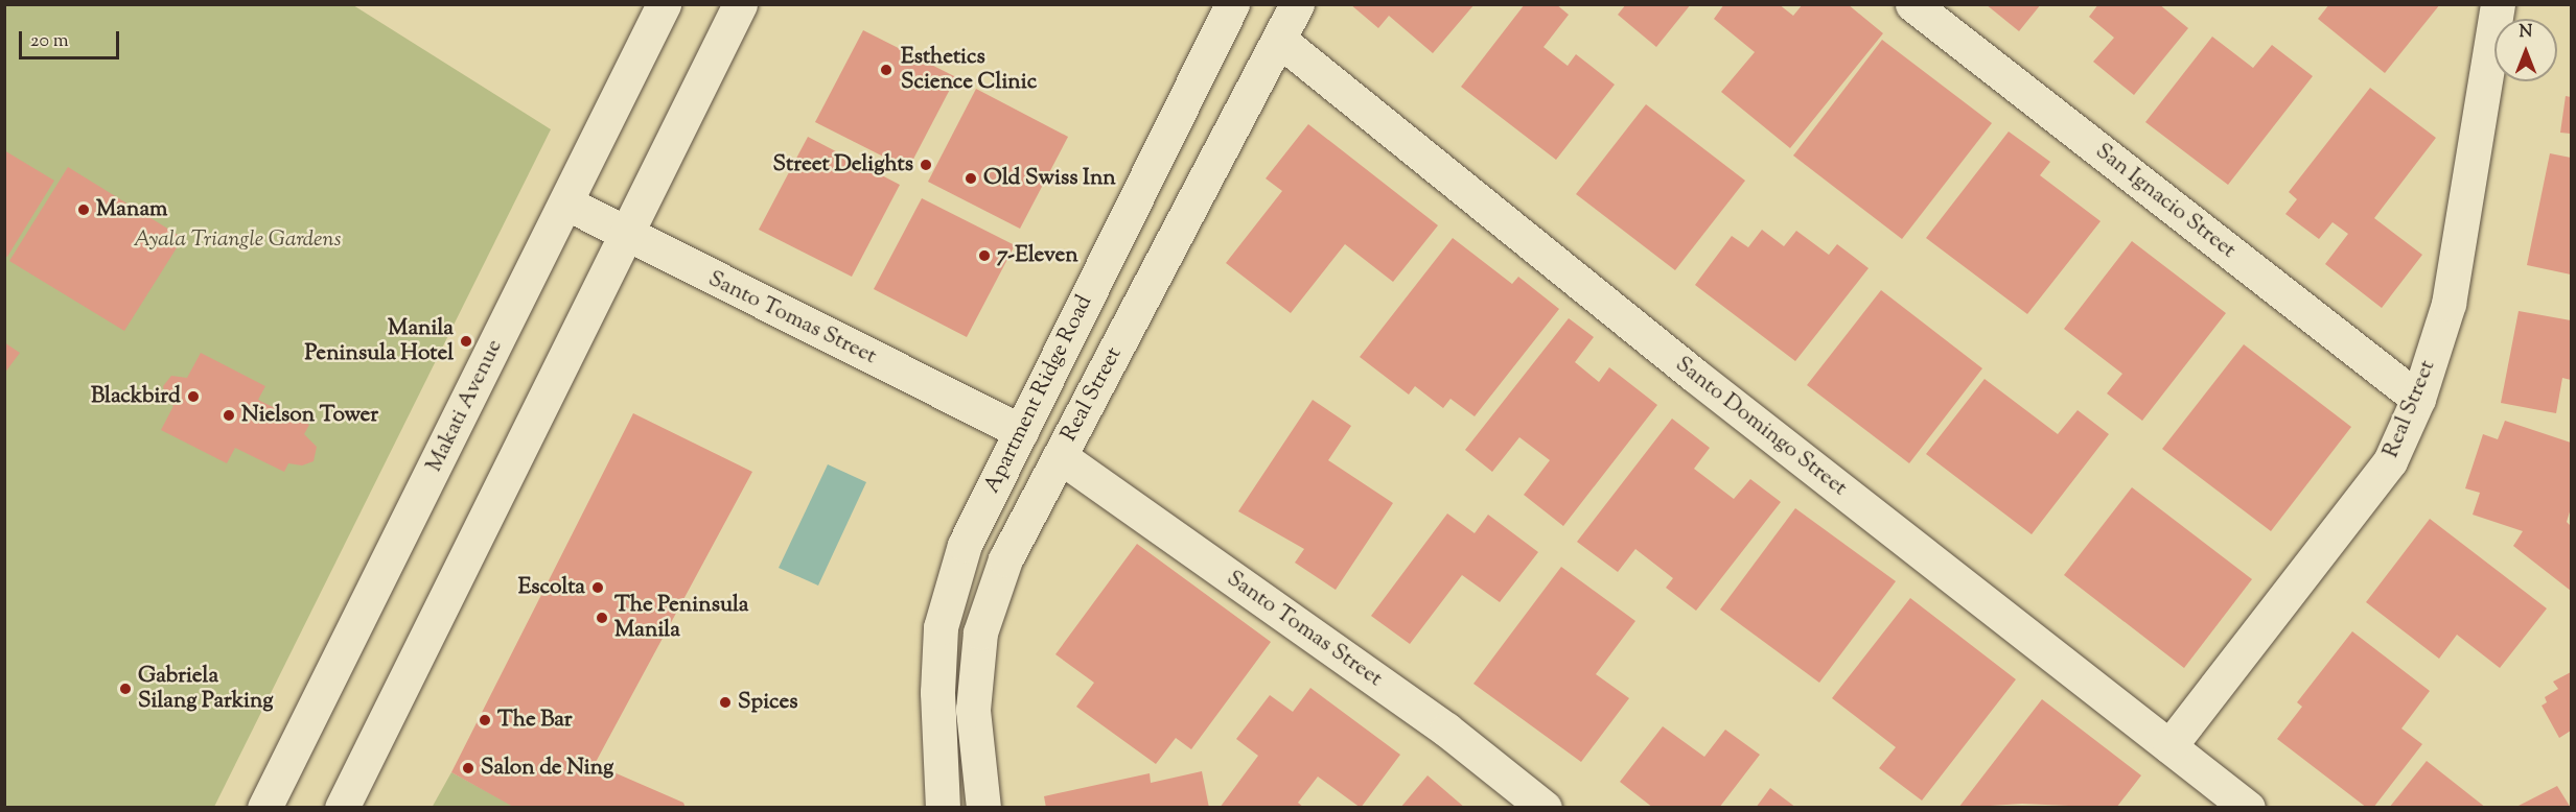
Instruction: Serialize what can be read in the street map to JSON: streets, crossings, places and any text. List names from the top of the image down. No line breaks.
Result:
{"streets":{"street":["San Ignacio Street","Santo Tomas Street","Apartment Ridge Road","Real Street","Makati Avenue","Santo Domingo Street"]},"crossings":[["San Ignacio Street","Real Street"],["Santo Tomas Street","Apartment Ridge Road"],["Santo Tomas Street","Real Street"],["Santo Tomas Street","Makati Avenue"],["Real Street","Santo Domingo Street"]],"parks":["Ayala Triangle Gardens"],"places":["Esthetics Science Clinic","Street Delights","Old Swiss Inn","Manam","7-Eleven","Manila Peninsula Hotel","Blackbird","Nielson Tower","Escolta","The Peninsula Manila","Gabriela Silang Parking","Spices","The Bar","Salon de Ning"],"scale_bar":"20 m","north":"top"}
